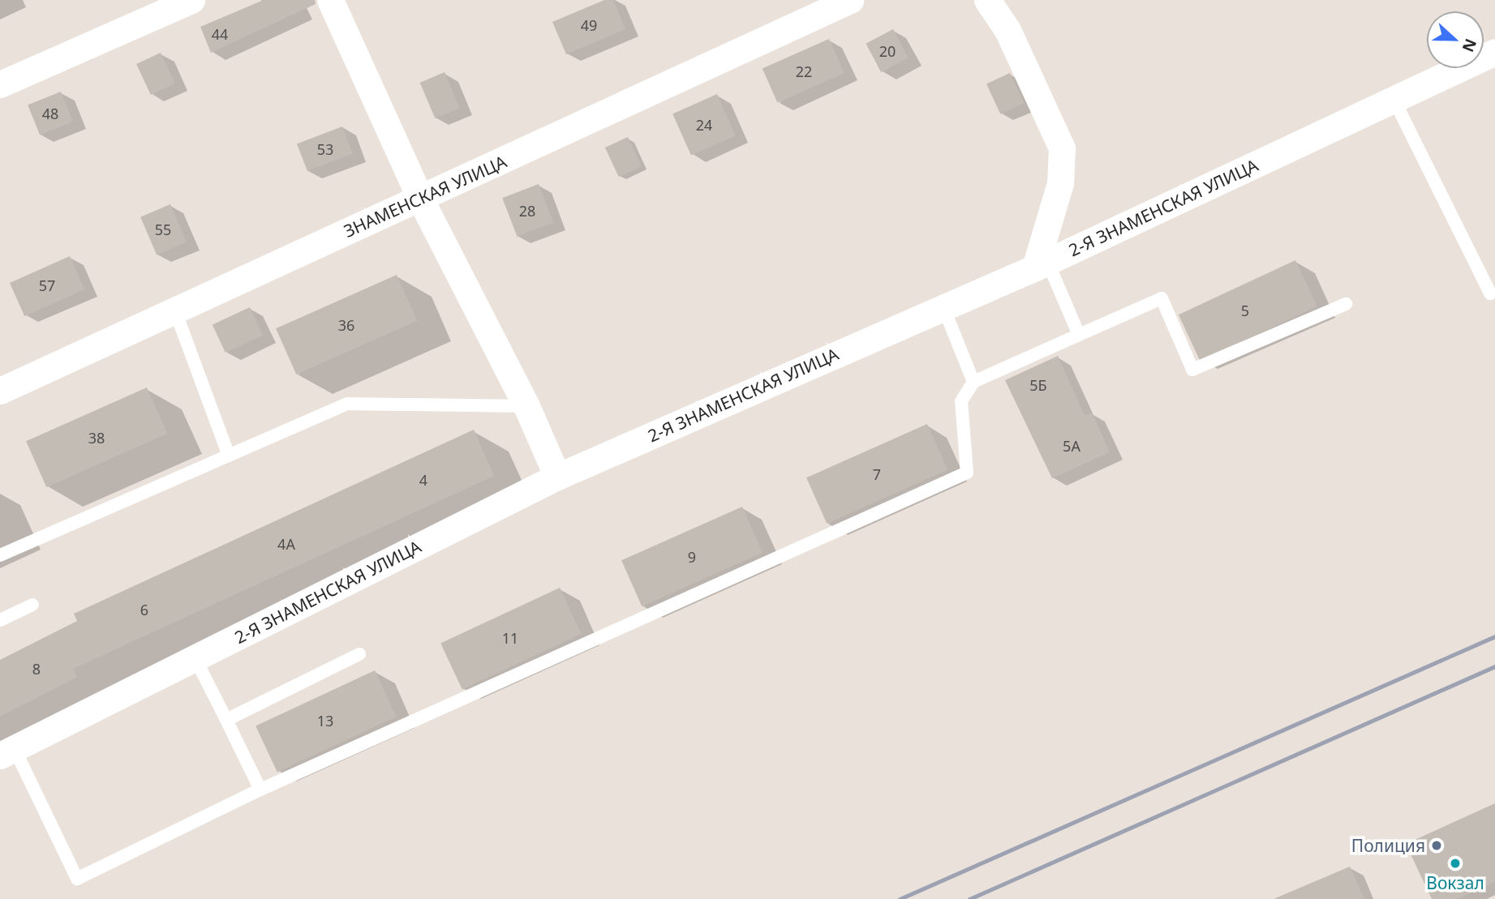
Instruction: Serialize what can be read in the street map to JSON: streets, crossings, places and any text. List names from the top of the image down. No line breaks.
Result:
{"streets":{"street":["ЗНАМЕНСКАЯ УЛИЦА","2-Я ЗНАМЕНСКАЯ УЛИЦА"]},"places":["Полиция","Вокзал"],"house_numbers":["49","44","20","22","48","24","53","28","55","57","5","36","5Б","38","5А","7","4","4А","9","6","11","8","13"],"north":"right"}
